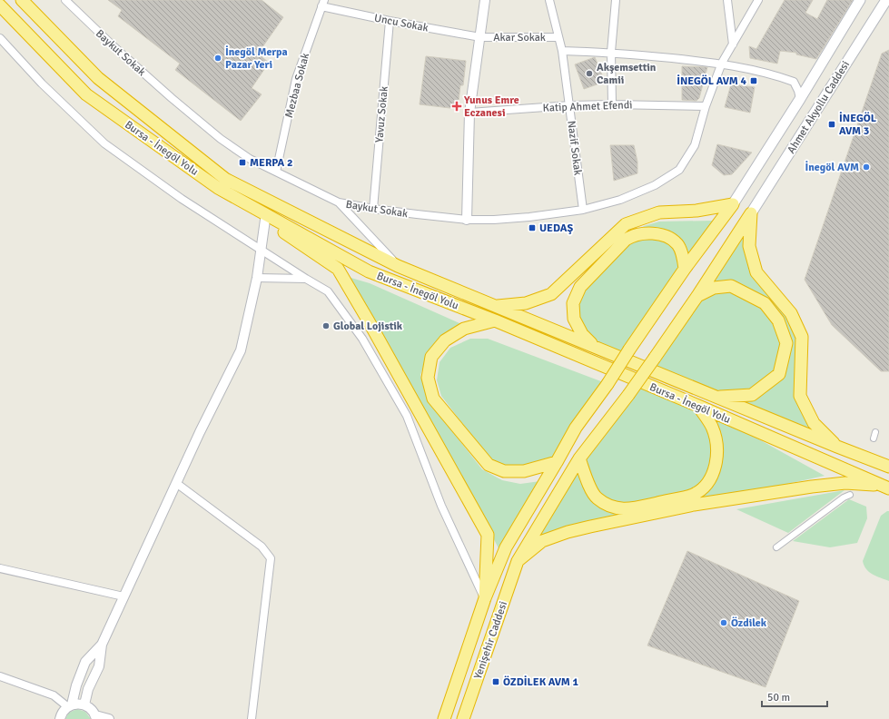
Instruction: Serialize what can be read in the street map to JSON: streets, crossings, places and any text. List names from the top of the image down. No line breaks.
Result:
{"streets":{"highway":["Bursa - İnegöl Yolu","Yenişehir Caddesi"],"main road":["Ahmet Akyollu Caddesi"],"street":["Uncu Sokak","Akar Sokak","Baykut Sokak","Mezbaa Sokak","Katip Ahmet Efendi","Yavuz Sokak","Nazif Sokak"]},"crossings":[["Uncu Sokak","Akar Sokak"],["Uncu Sokak","Mezbaa Sokak"],["Uncu Sokak","Yavuz Sokak"],["Akar Sokak","Nazif Sokak"],["Baykut Sokak","Mezbaa Sokak"],["Baykut Sokak","Katip Ahmet Efendi"],["Baykut Sokak","Yavuz Sokak"],["Baykut Sokak","Nazif Sokak"],["Katip Ahmet Efendi","Nazif Sokak"]],"places":{"other":["İnegöl Merpa Pazar Yeri","Akşemsettin Camii","İnegöl AVM","Global Lojistik","Özdilek"],"transit":["İNEGÖL AVM 4","İNEGÖL AVM 3","MERPA 2","UEDAŞ","ÖZDİLEK AVM 1"],"health":["Yunus Emre Eczanesi"]},"scale_bar":"50 m"}
